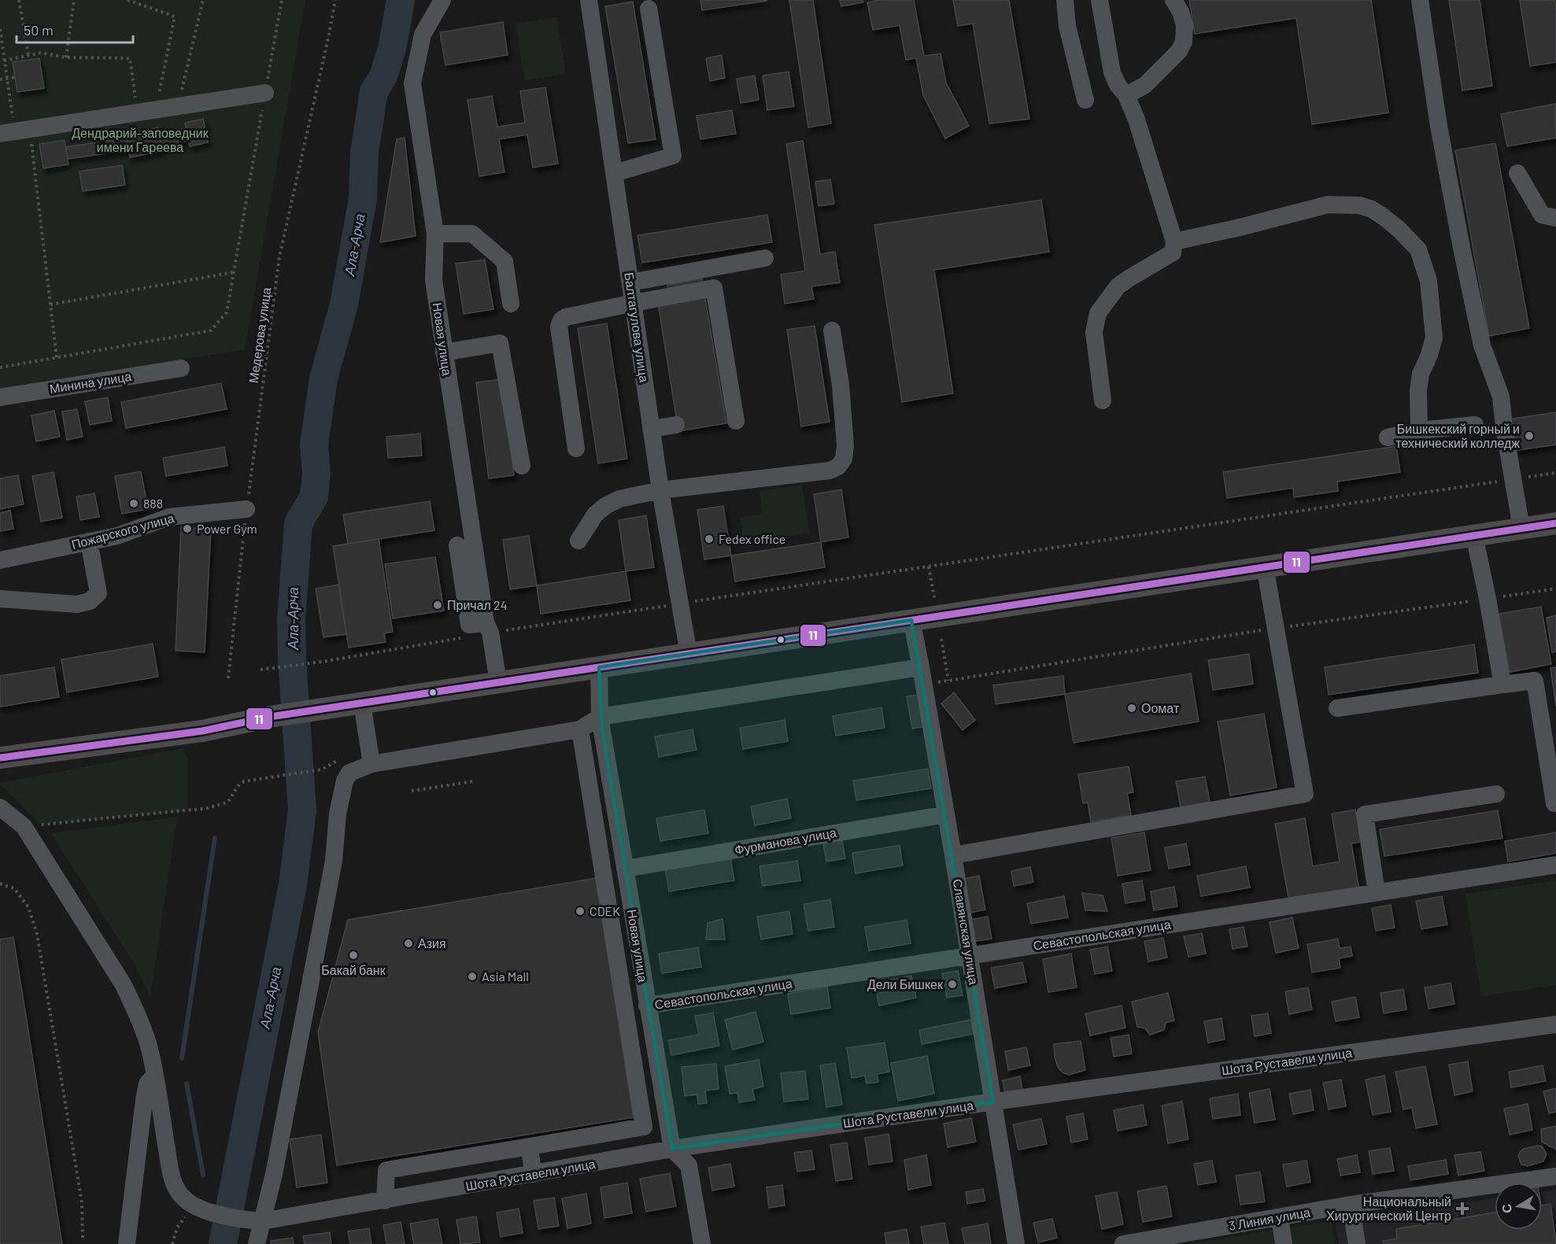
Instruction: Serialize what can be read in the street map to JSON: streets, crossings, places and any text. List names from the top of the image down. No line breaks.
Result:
{"streets":{"street":["Балтагулова улица","Новая улица","Минина улица","Пожарского улица","Фурманова улица","Славянская улица","Севастопольская улица","Шота Руставели улица","3 Линия улица"],"path":["Медерова улица"]},"crossings":[["Медерова улица","Пожарского улица"],["Новая улица","Фурманова улица"],["Новая улица","Севастопольская улица"],["Новая улица","Шота Руставели улица"],["Фурманова улица","Славянская улица"],["Славянская улица","Севастопольская улица"],["Славянская улица","Шота Руставели улица"]],"water":["Ала-Арча"],"parks":["Дендрарий-заповедник имени Гареева"],"places":{"other":["Бишкекский горный и технический колледж","888","Power Gym","Fedex office","Причал 24","Оомат","CDEK","Азия","Бакай банк","Asia Mall","Дели Бишкек"],"health":["Национальный Хирургический Центр"]},"lines":["transit line 11"],"scale_bar":"50 m","north":"left"}
